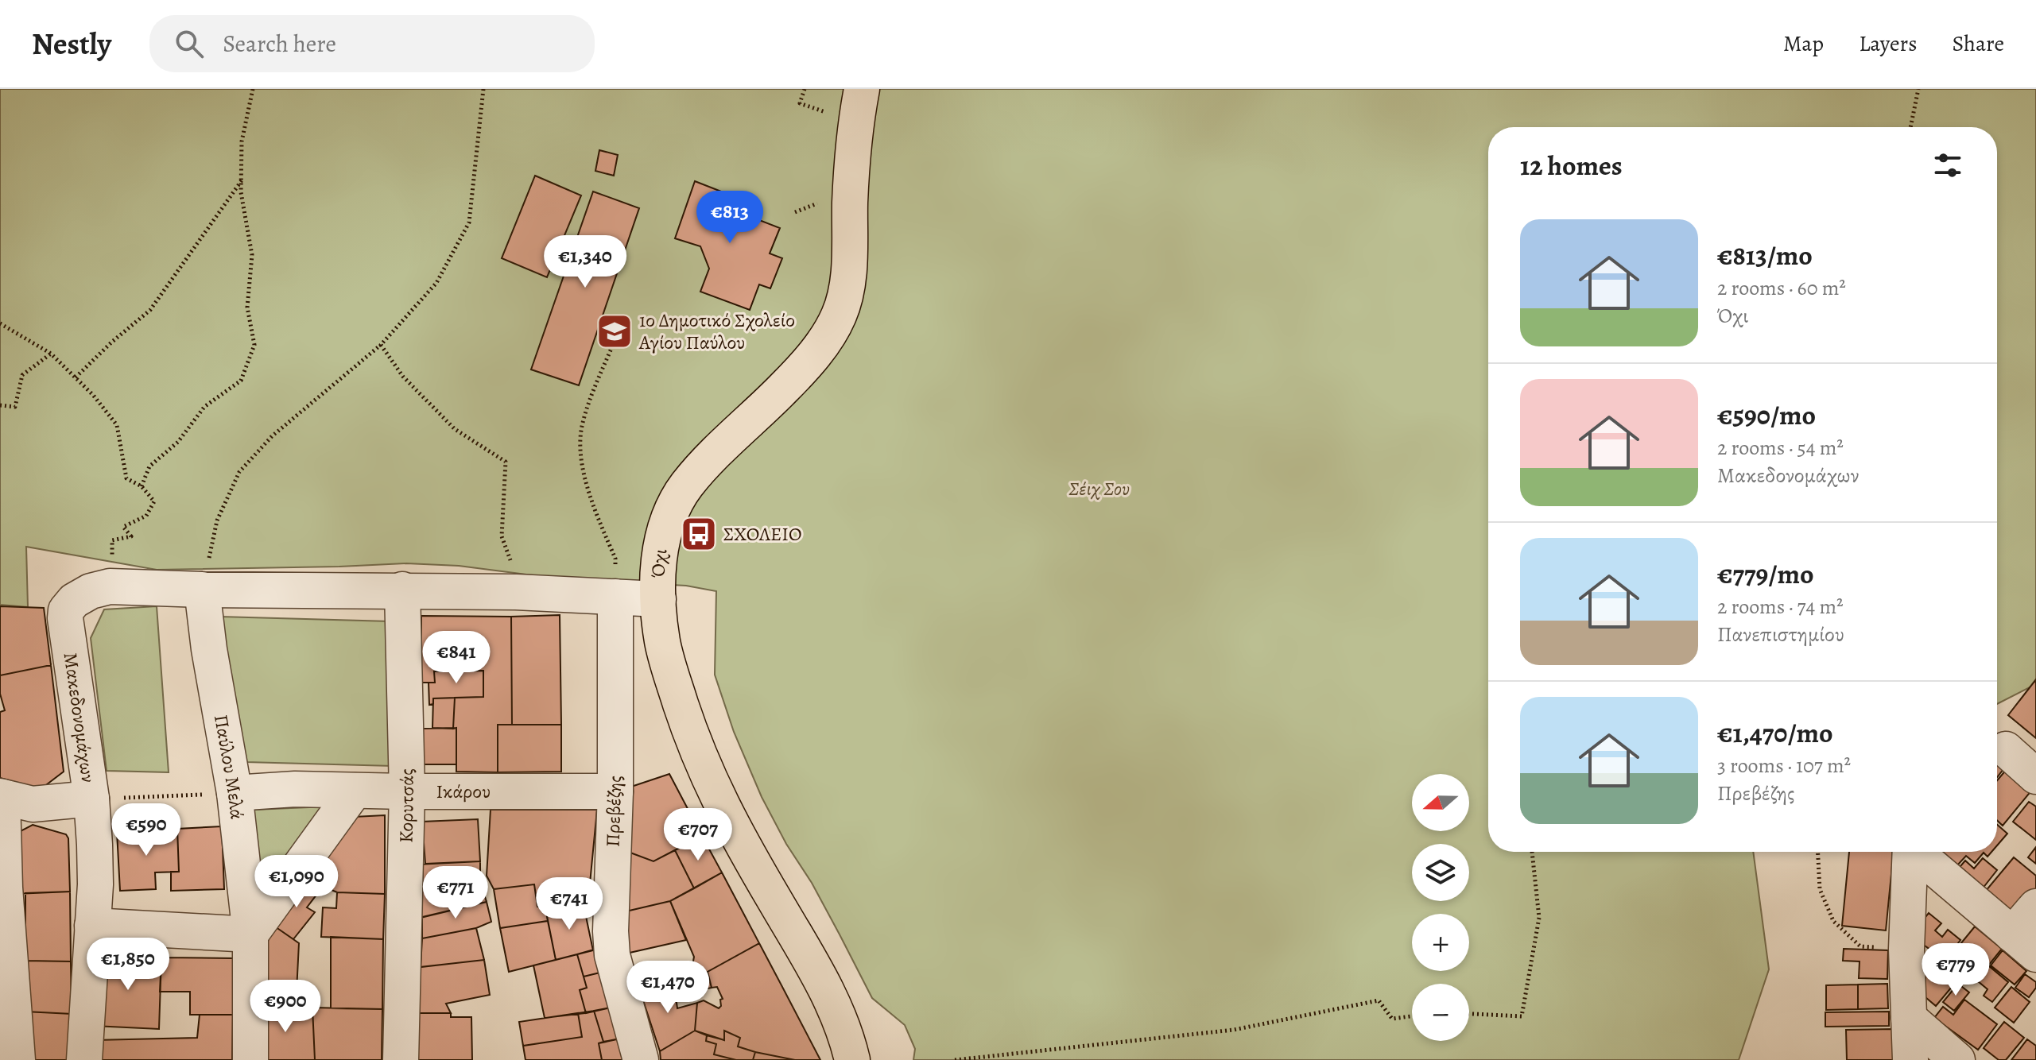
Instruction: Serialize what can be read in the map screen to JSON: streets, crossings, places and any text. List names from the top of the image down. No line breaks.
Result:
{"streets":{"main road":["Όχι"],"street":["Μακεδονομάχων","Παύλου Μελά","Ικάρου","Κορυτσάς","Πρεβέζης"]},"crossings":[["Παύλου Μελά","Ικάρου"],["Ικάρου","Κορυτσάς"],["Ικάρου","Πρεβέζης"]],"parks":["Σέιχ Σου"],"places":{"school or university":["1ο Δημοτικό Σχολείο Αγίου Παύλου"],"bus stop":["ΣΧΟΛΕΙΟ"]},"north":"left","page":{"header":"Nestly","search":"Search here","nav":["Map","Layers","Share"],"heading":"12 homes","price":["€813","€1,340","€841","€590","€707","€1,090","€771","€741","€1,850","€779","€1,470","€900"],"list":[{"name":"€813/mo","note":"2 rooms · 60 m² · Όχι"},{"name":"€590/mo","note":"2 rooms · 54 m² · Μακεδονομάχων"},{"name":"€779/mo","note":"2 rooms · 74 m² · Πανεπιστημίου"},{"name":"€1,470/mo","note":"3 rooms · 107 m² · Πρεβέζης"}],"map_buttons":["+","−"]}}
